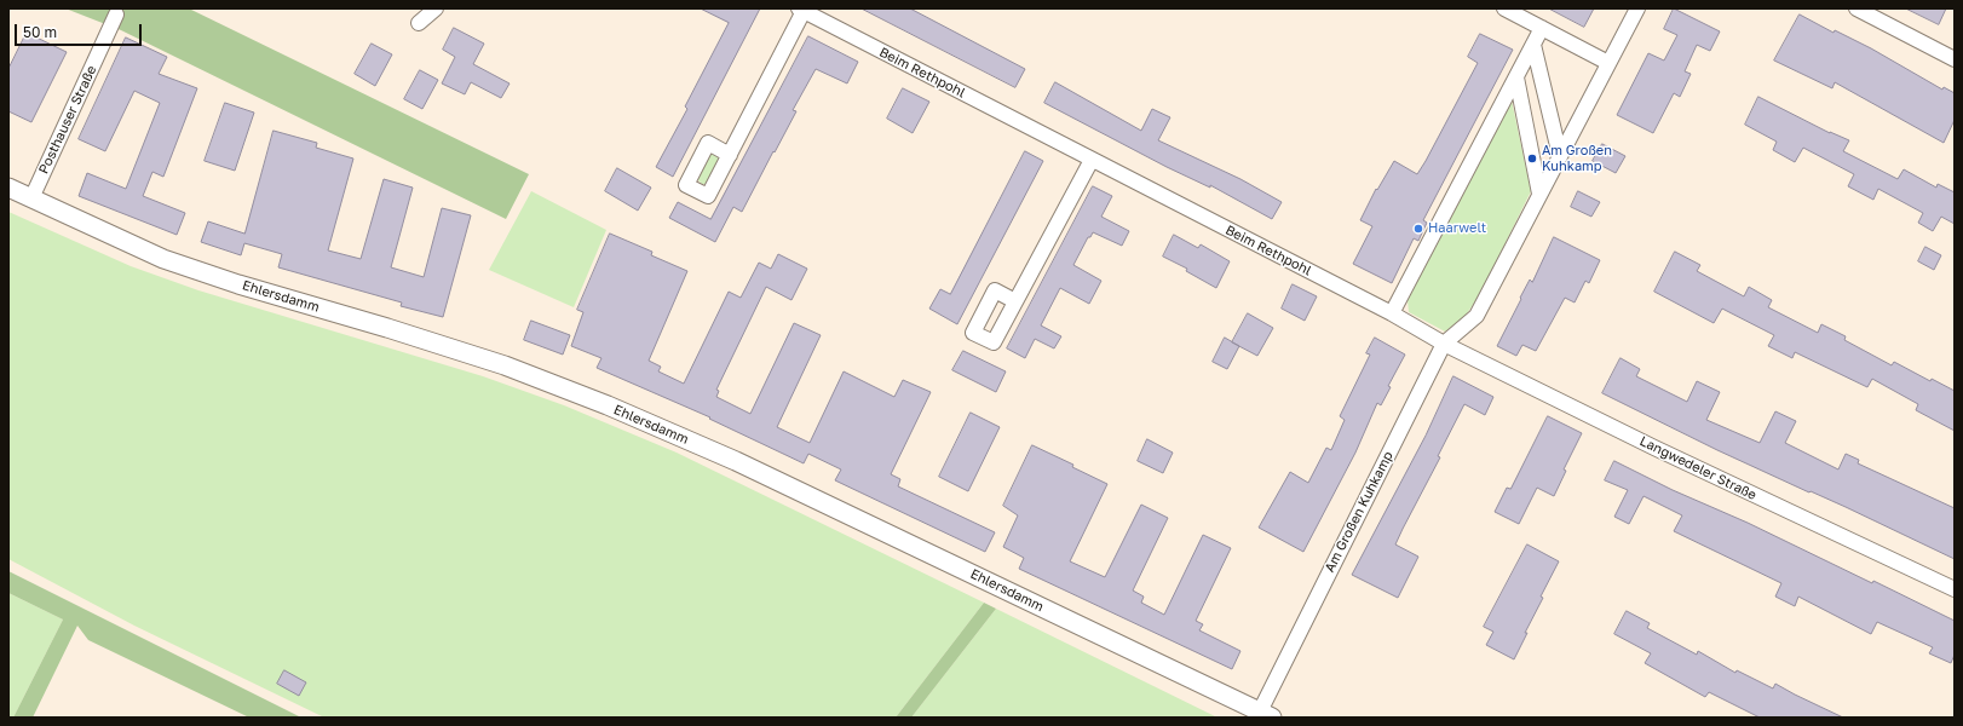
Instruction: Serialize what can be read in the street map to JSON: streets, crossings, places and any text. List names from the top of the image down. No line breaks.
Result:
{"streets":{"street":["Beim Rethpohl","Posthauser Straße","Ehlersdamm","Langwedeler Straße","Am Großen Kuhkamp"]},"crossings":[["Beim Rethpohl","Langwedeler Straße"],["Beim Rethpohl","Am Großen Kuhkamp"],["Posthauser Straße","Ehlersdamm"],["Ehlersdamm","Am Großen Kuhkamp"],["Langwedeler Straße","Am Großen Kuhkamp"]],"places":["Am Großen Kuhkamp","Haarwelt"],"scale_bar":"50 m"}
